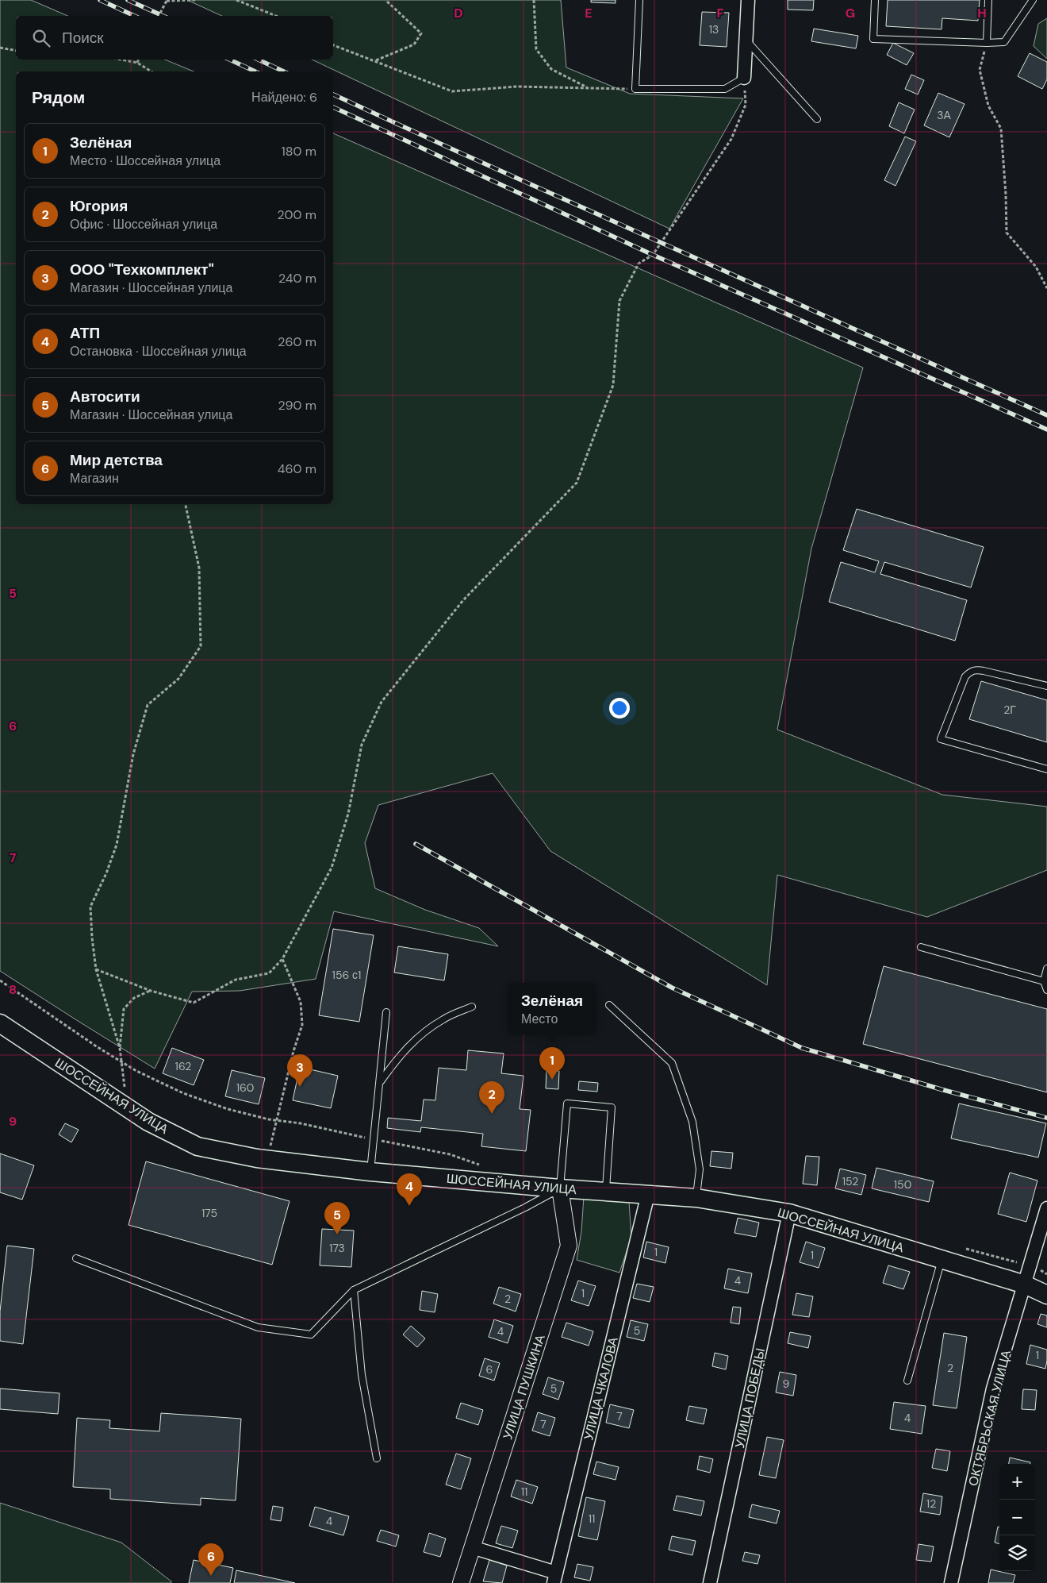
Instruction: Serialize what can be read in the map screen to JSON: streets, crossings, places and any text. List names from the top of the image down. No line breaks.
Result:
{"streets":{"main road":["ШОССЕЙНАЯ УЛИЦА"],"street":["УЛИЦА ПУШКИНА","УЛИЦА ЧКАЛОВА","УЛИЦА ПОБЕДЫ","ОКТЯБРЬСКАЯ УЛИЦА"]},"crossings":[["ШОССЕЙНАЯ УЛИЦА","УЛИЦА ПУШКИНА"],["ШОССЕЙНАЯ УЛИЦА","УЛИЦА ЧКАЛОВА"],["ШОССЕЙНАЯ УЛИЦА","УЛИЦА ПОБЕДЫ"],["ШОССЕЙНАЯ УЛИЦА","ОКТЯБРЬСКАЯ УЛИЦА"]],"house_numbers":["13","3А","2Г","156 с1","162","160","152","150","175","173","1","1","4","1","2","5","4","1","2","6","9","5","7","4","7","11","12","11","4"],"page":{"search":"Поиск","heading":["Рядом","Найдено: 6"],"list":[{"mark":"1","name":"Зелёная","note":"Место · Шоссейная улица","value":"180 m"},{"mark":"2","name":"Югория","note":"Офис · Шоссейная улица","value":"200 m"},{"mark":"3","name":"ООО \"Техкомплект\"","note":"Магазин · Шоссейная улица","value":"240 m"},{"mark":"4","name":"АТП","note":"Остановка · Шоссейная улица","value":"260 m"},{"mark":"5","name":"Автосити","note":"Магазин · Шоссейная улица","value":"290 m"},{"mark":"6","name":"Мир детства","note":"Магазин","value":"460 m"}],"popup":["Зелёная","Место"],"pins":["1","3","2","4","5","6"],"map_buttons":["+","−"]},"grid":{"columns":["D","E","F","G","H"],"rows":["5","6","7","8","9"]}}
